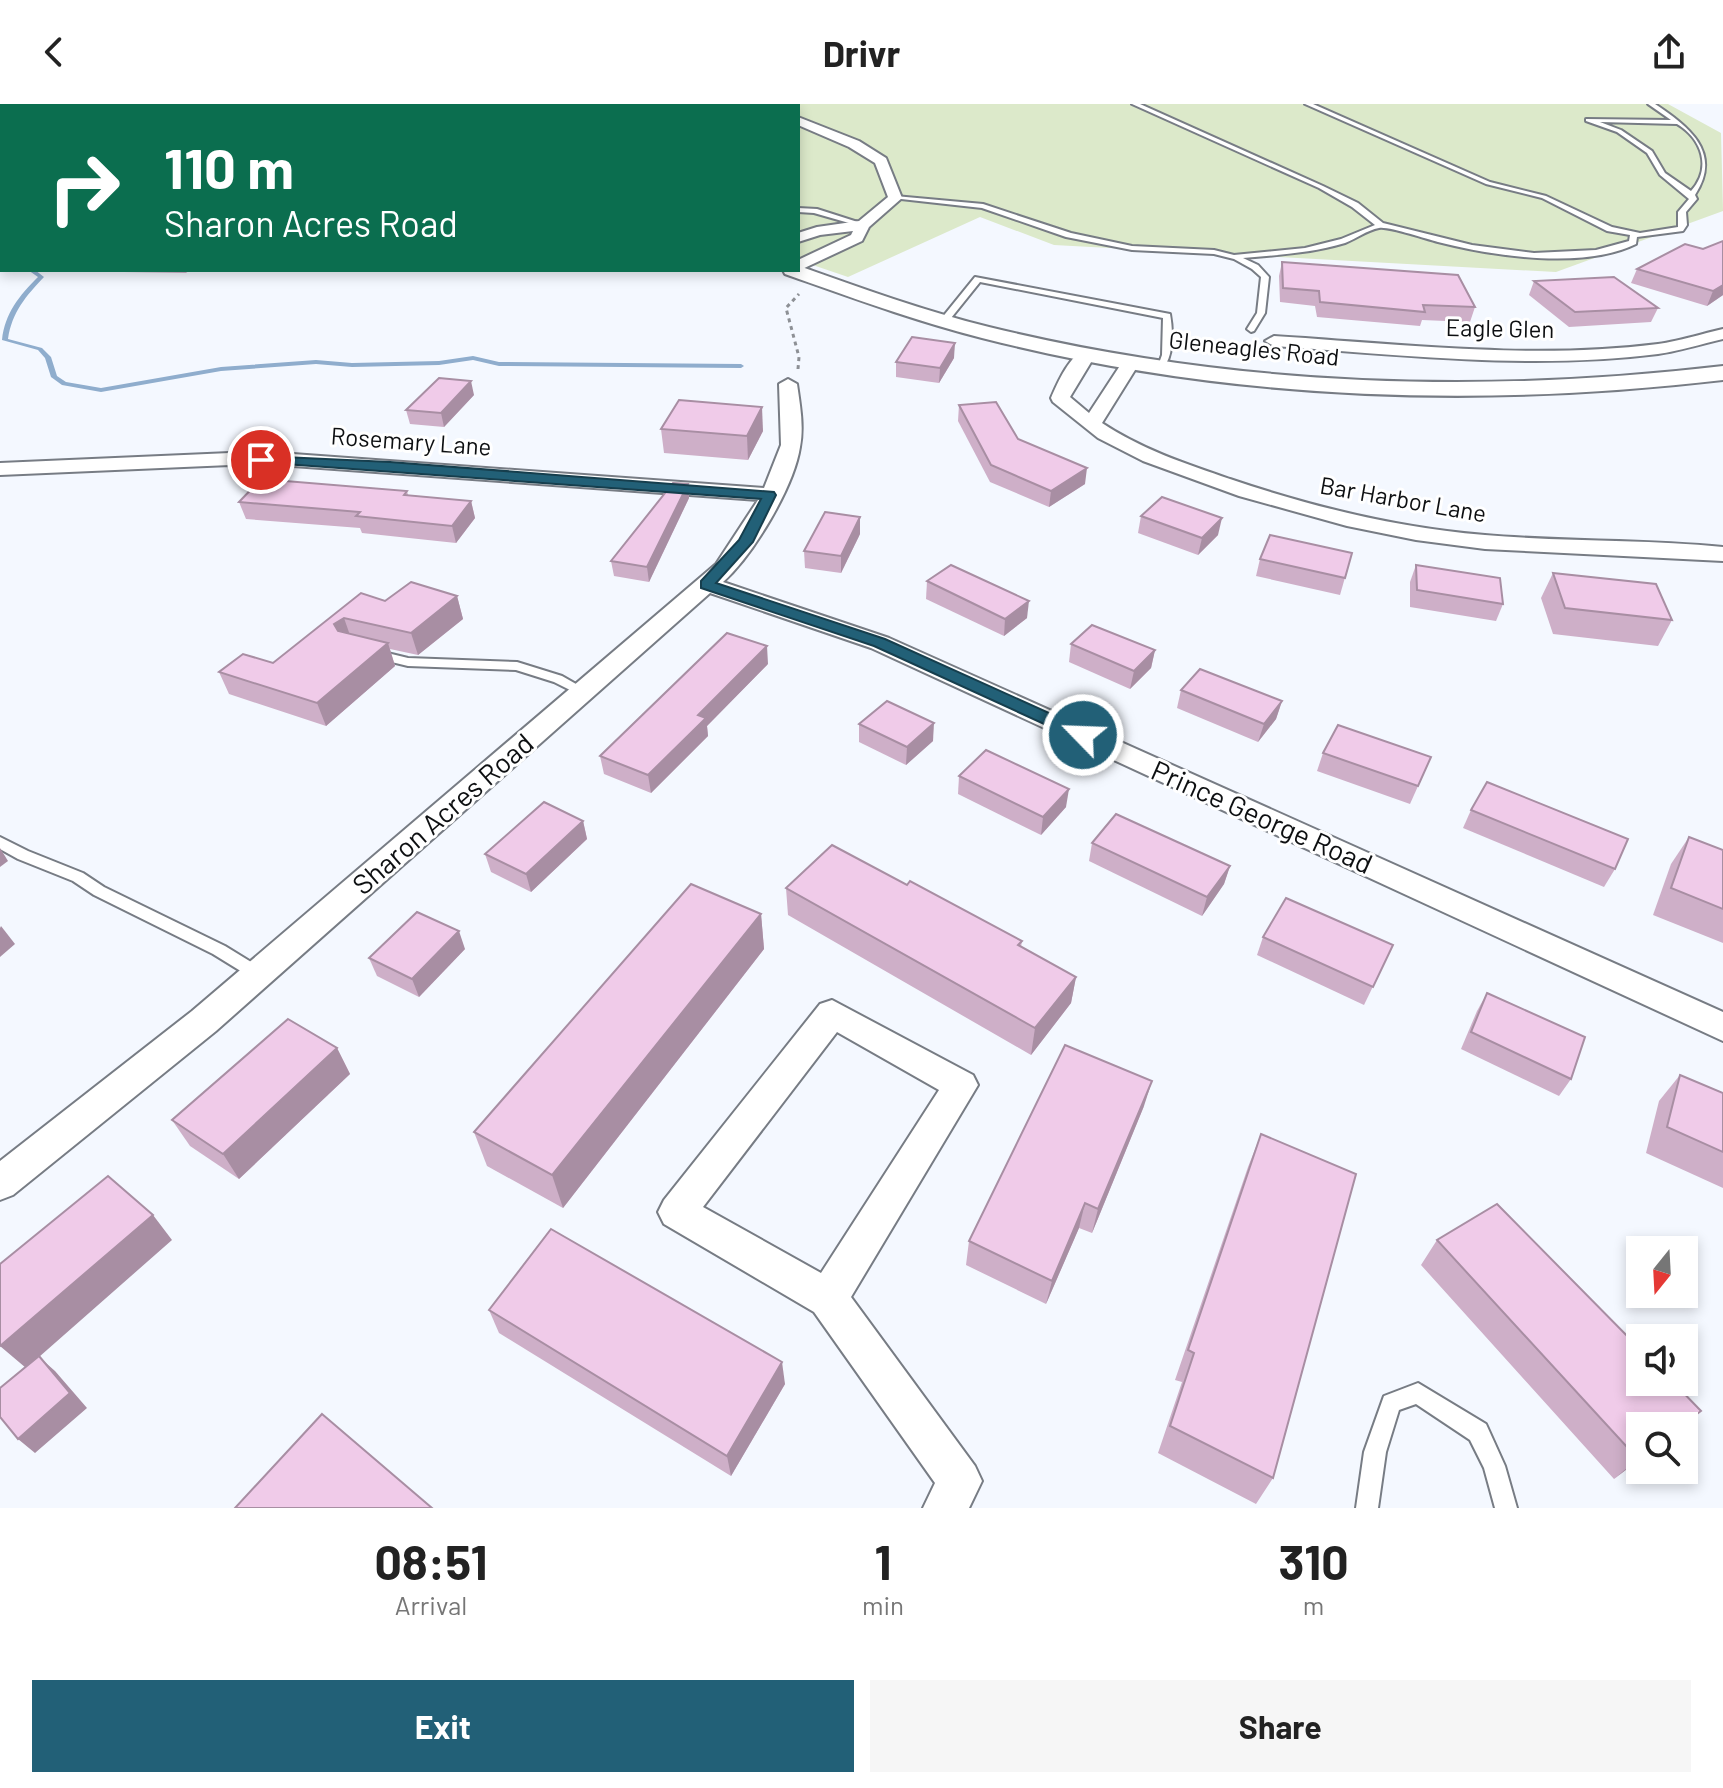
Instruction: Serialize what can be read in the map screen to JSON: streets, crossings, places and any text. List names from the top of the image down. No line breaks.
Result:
{"streets":{"street":["Eagle Glen","Gleneagles Road","Rosemary Lane","Bar Harbor Lane","Sharon Acres Road","Prince George Road"]},"crossings":[["Gleneagles Road","Bar Harbor Lane"],["Rosemary Lane","Sharon Acres Road"],["Sharon Acres Road","Prince George Road"]],"north":"bottom","page":{"header":"Drivr","turn":["110 m","Sharon Acres Road"],"eta":["08:51","Arrival","1","min","310","m"],"buttons":["Exit","Share"]}}
